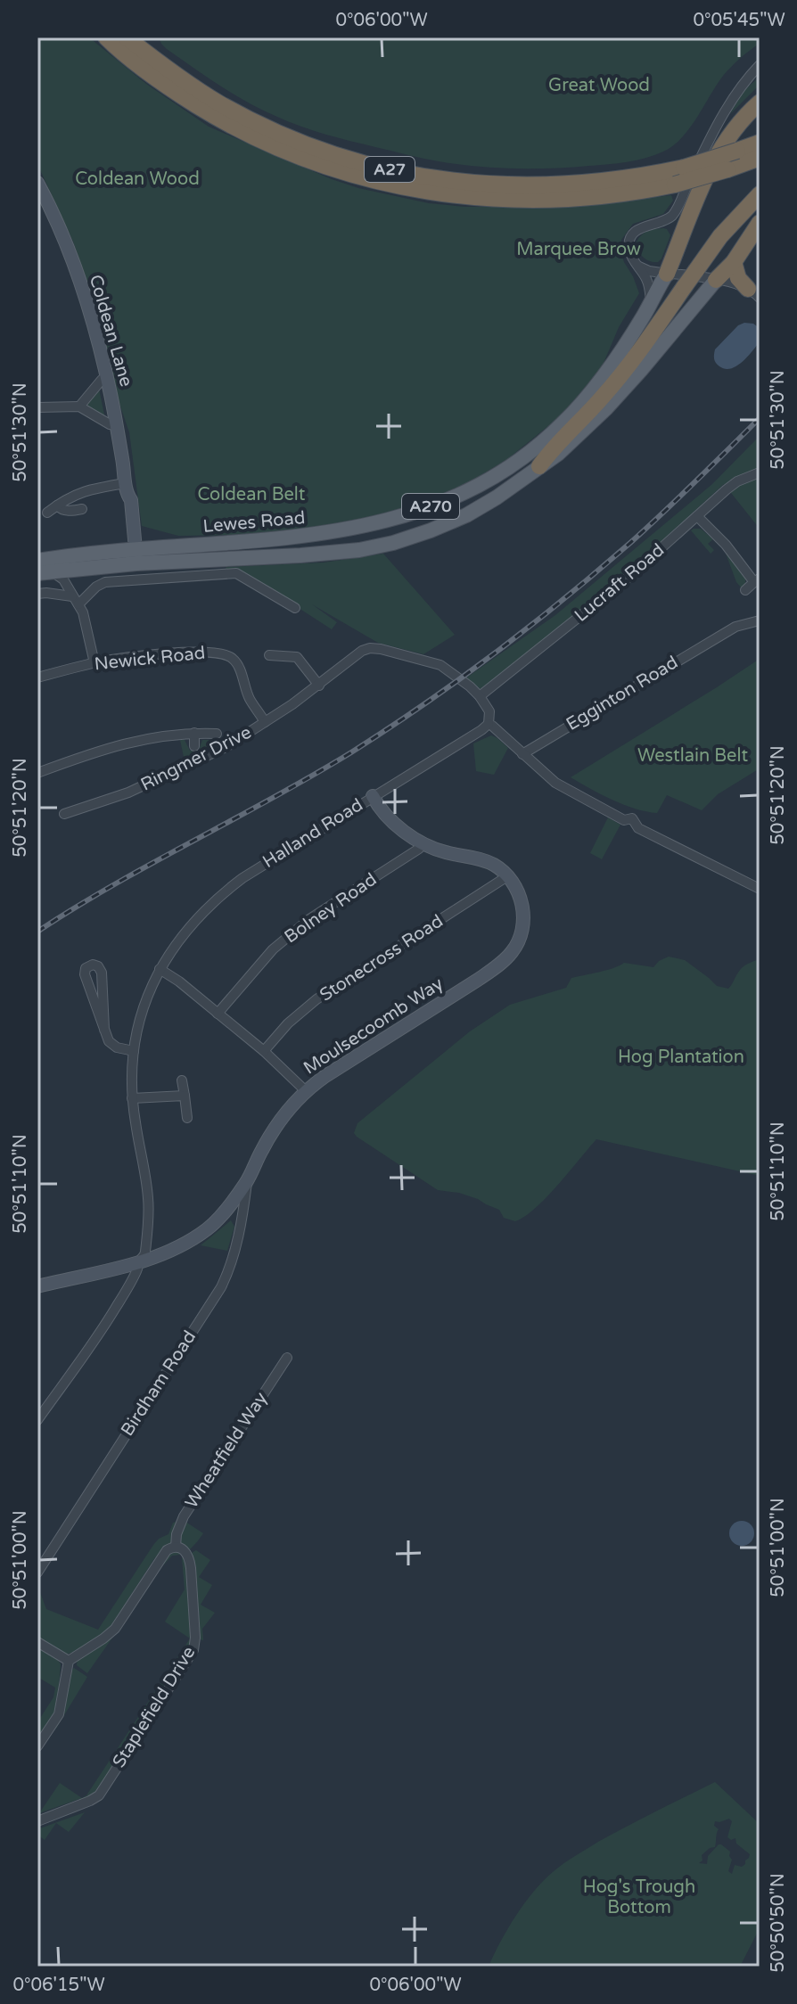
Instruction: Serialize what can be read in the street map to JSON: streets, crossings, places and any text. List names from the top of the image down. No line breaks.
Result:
{"streets":{"highway":["A27"],"main road":["A270","Lewes Road"],"street":["Coldean Lane","Lucraft Road","Newick Road","Egginton Road","Ringmer Drive","Halland Road","Bolney Road","Stonecross Road","Moulsecoomb Way","Birdham Road","Wheatfield Way","Staplefield Drive"]},"crossings":[["Coldean Lane","Lewes Road"],["A270","Lewes Road"],["Lucraft Road","Ringmer Drive"],["Newick Road","Ringmer Drive"],["Halland Road","Moulsecoomb Way"],["Stonecross Road","Moulsecoomb Way"],["Moulsecoomb Way","Birdham Road"],["Wheatfield Way","Staplefield Drive"]],"parks":["Great Wood","Coldean Wood","Marquee Brow","Coldean Belt","Westlain Belt","Hog Plantation","Hog's Trough Bottom"],"coordinates":["0°06'00\"W","0°05'45\"W","50°51'30\"N","50°51'20\"N","50°51'10\"N","50°51'00\"N","50°50'50\"N","0°06'15\"W"]}
